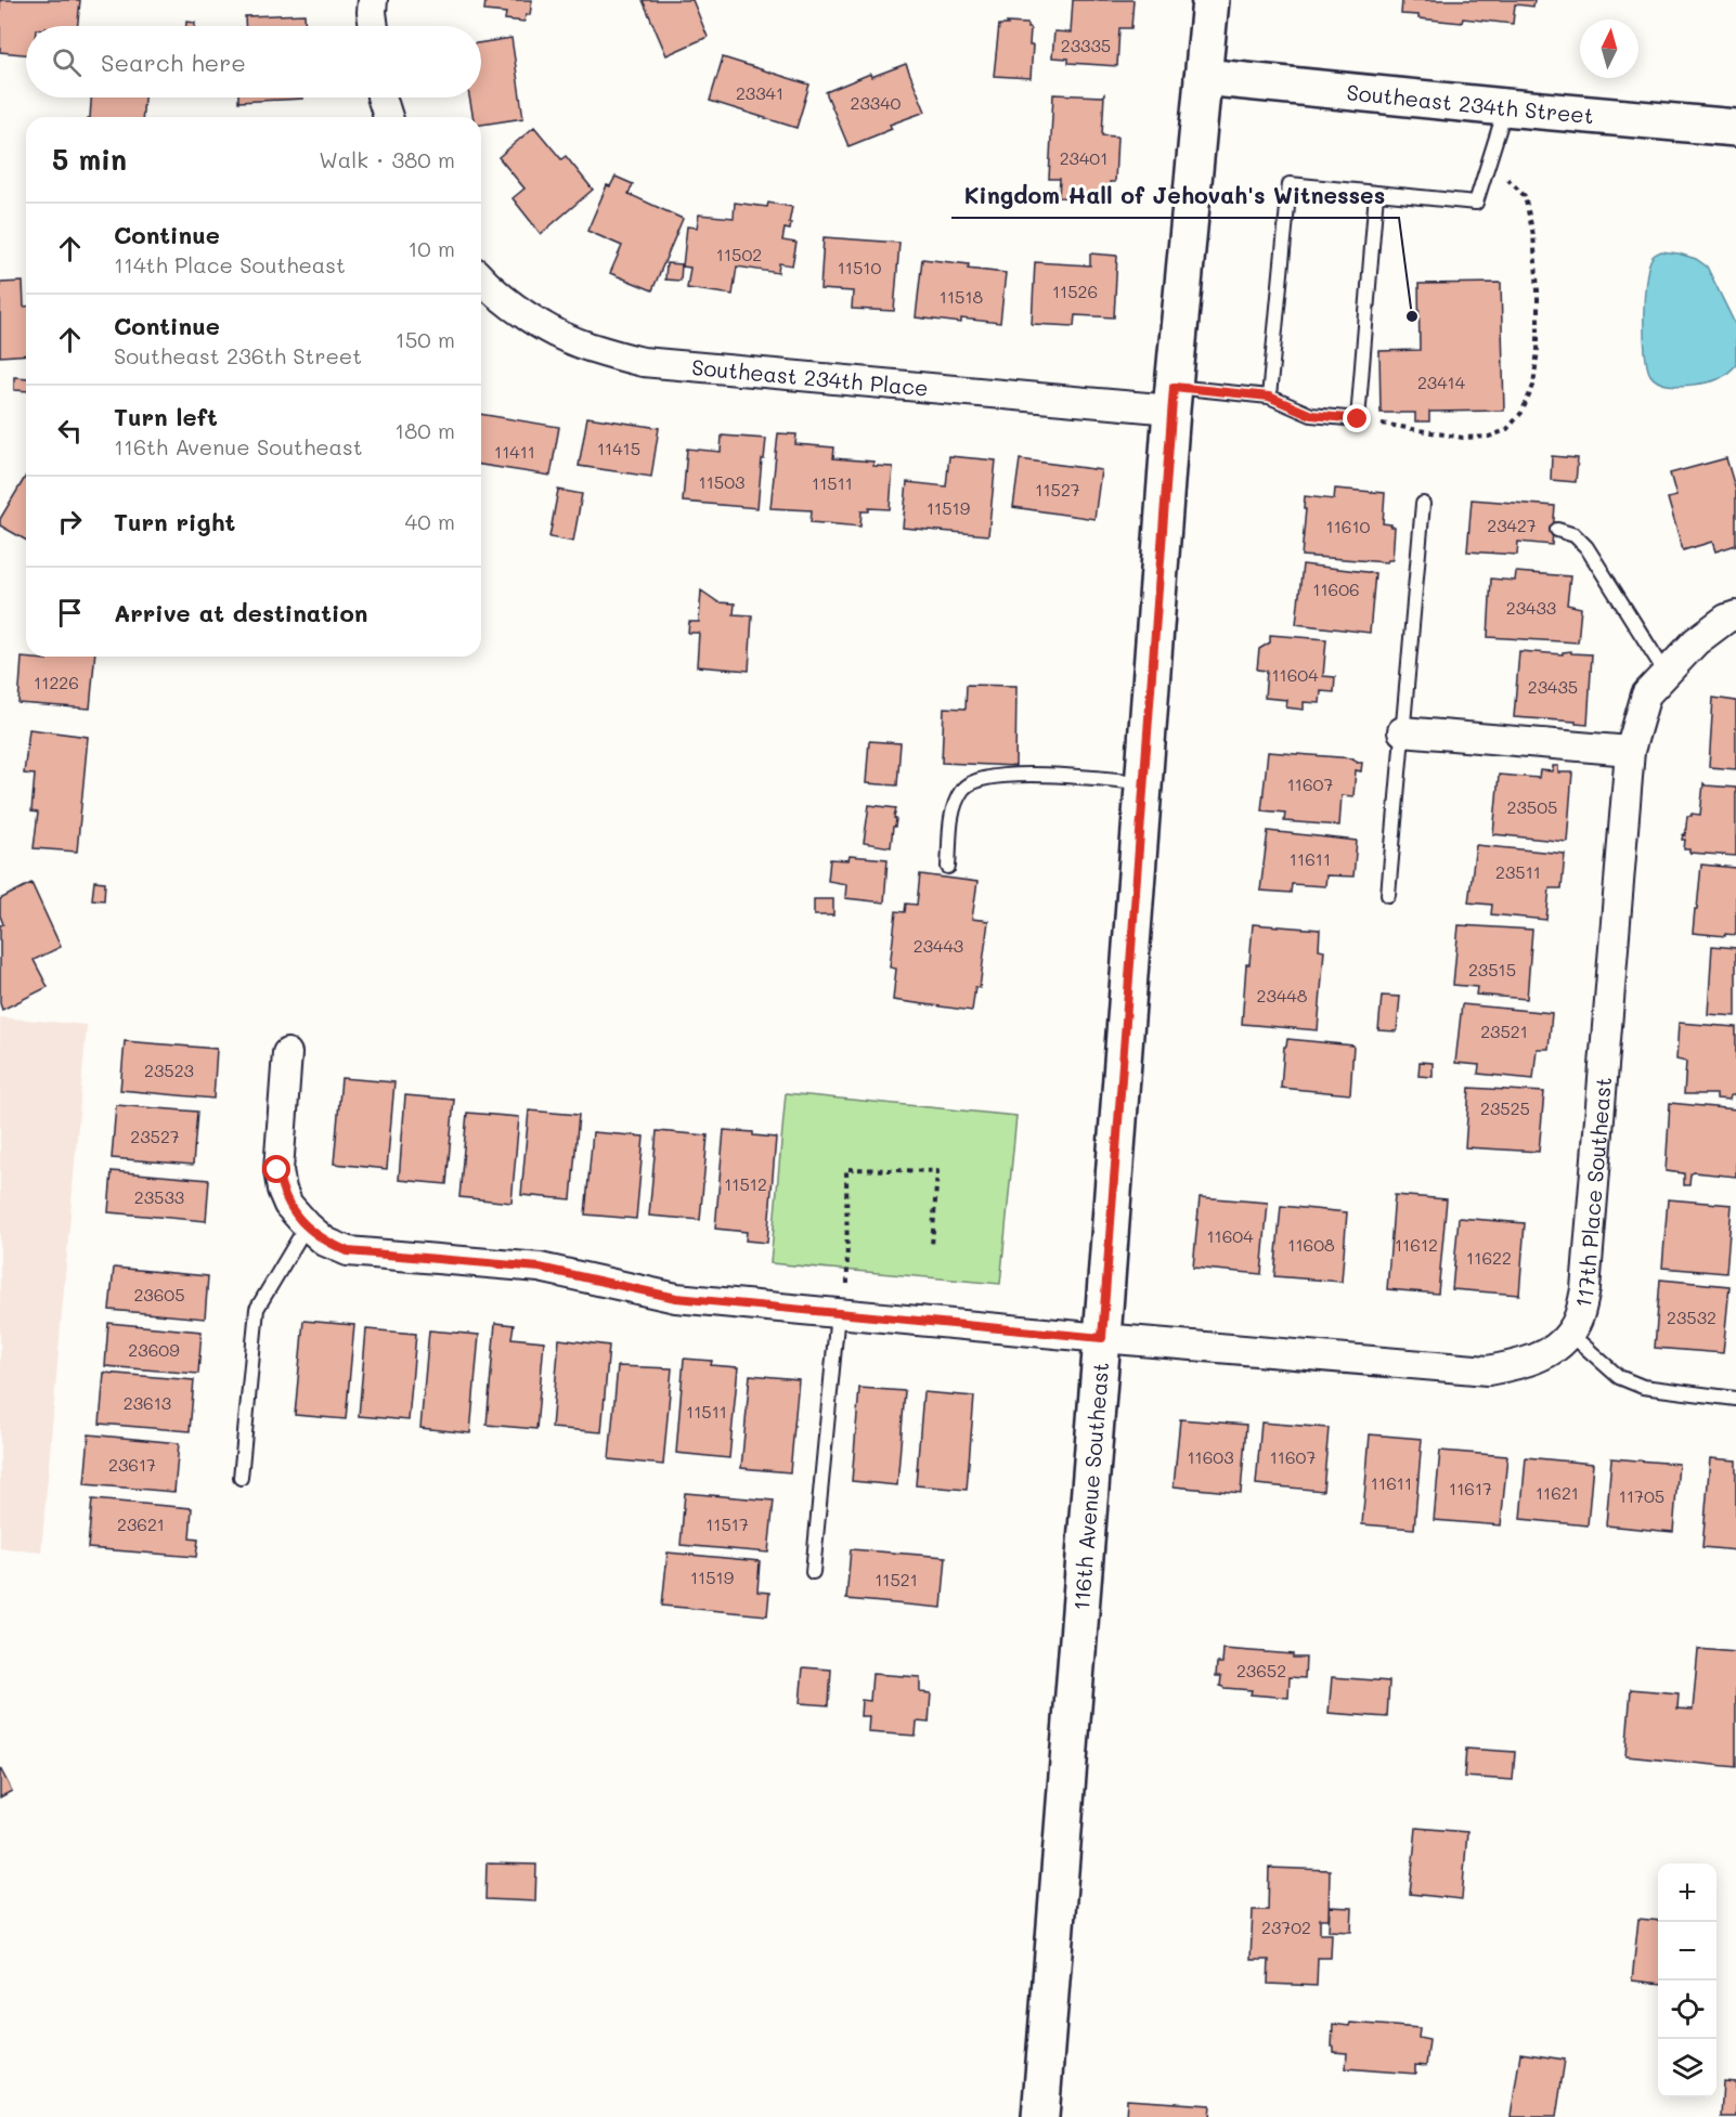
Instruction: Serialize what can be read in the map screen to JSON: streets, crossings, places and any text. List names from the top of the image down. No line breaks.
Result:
{"streets":{"main road":["Southeast 234th Street","116th Avenue Southeast"],"street":["Southeast 234th Place","117th Place Southeast"]},"crossings":[["Southeast 234th Street","116th Avenue Southeast"],["Southeast 234th Place","116th Avenue Southeast"],["117th Place Southeast","116th Avenue Southeast"]],"places":["Kingdom Hall of Jehovah's Witnesses"],"house_numbers":["23335","23341","23340","23401","11502","11510","11526","11518","23414","11415","11411","11503","11511","11527","11519","23427","11610","11606","23433","11604","11226","23435","11607","23505","11611","23511","23443","23515","23448","23521","23523","23525","23527","11512","23533","11604","11608","11612","11622","23605","23532","23609","23613","11511","11603","11607","23617","11611","11617","11621","11705","23621","11517","11519","11521","23652","23702"],"north":"top","page":{"search":"Search here","heading":["5 min","Walk · 380 m"],"list":[["Continue","114th Place Southeast","10 m"],["Continue","Southeast 236th Street","150 m"],["Turn left","116th Avenue Southeast","180 m"],["Turn right","40 m"],"Arrive at destination"],"map_buttons":["+","−"]}}
